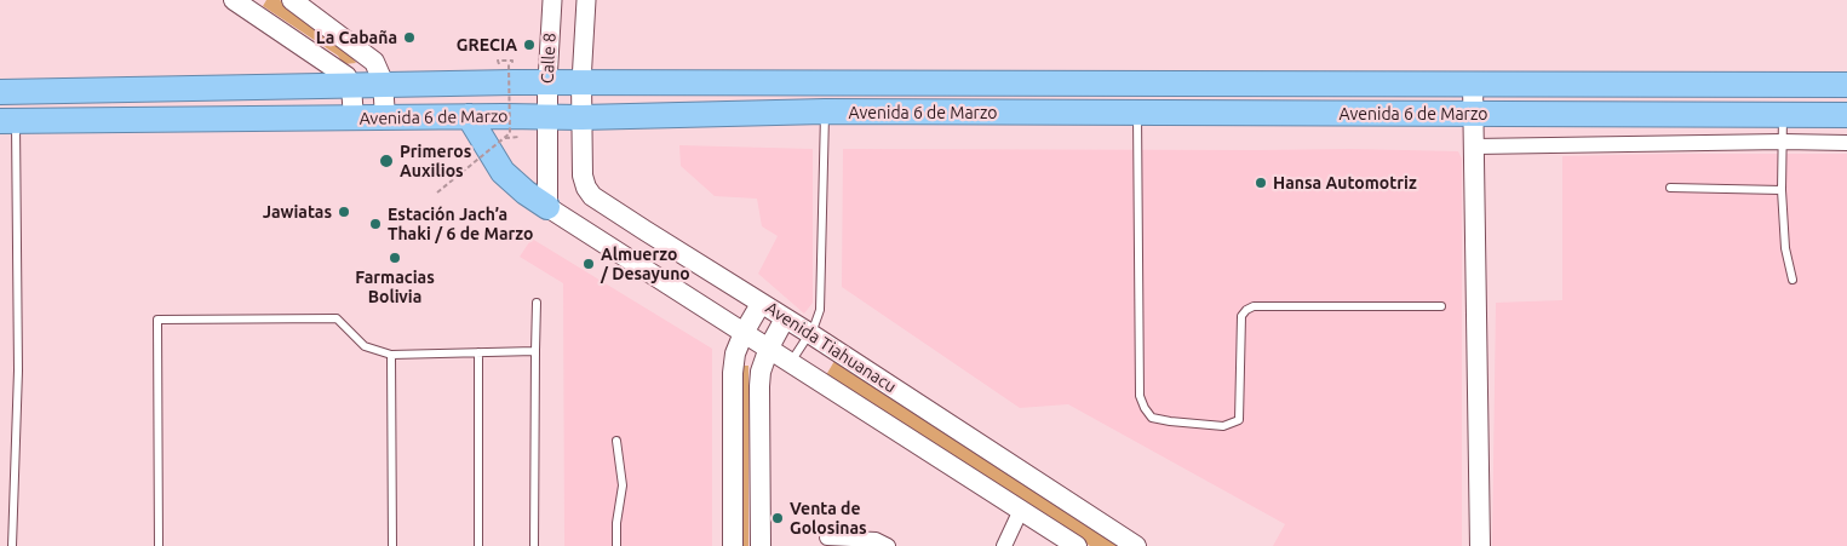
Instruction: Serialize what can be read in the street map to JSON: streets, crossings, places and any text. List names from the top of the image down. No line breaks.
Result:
{"streets":{"highway":["Avenida 6 de Marzo"],"main road":["Calle 8","Avenida Tiahuanacu"]},"crossings":[["Calle 8","Avenida 6 de Marzo"],["Calle 8","Avenida Tiahuanacu"],["Avenida 6 de Marzo","Avenida Tiahuanacu"]],"places":["La Cabaña","GRECIA","Primeros Auxilios","Hansa Automotriz","Jawiatas","Estación Jach’a Thaki / 6 de Marzo","Farmacias Bolivia","Almuerzo / Desayuno","Venta de Golosinas"]}
